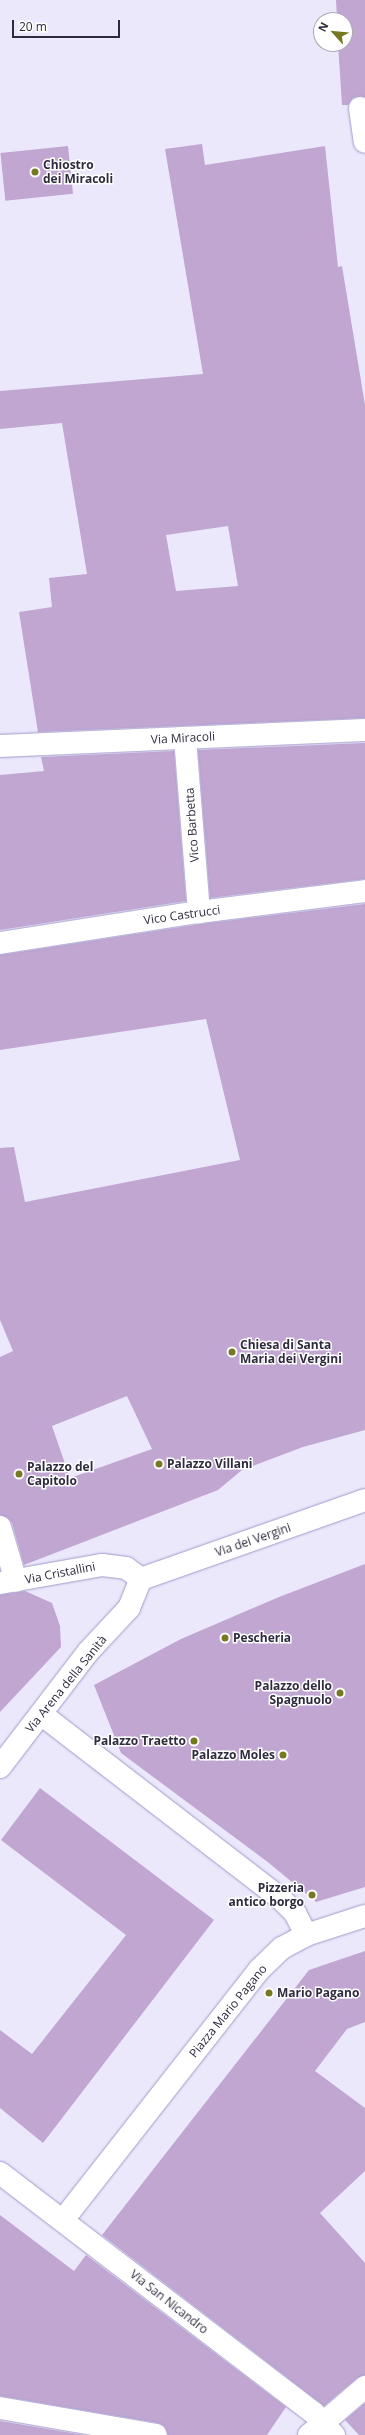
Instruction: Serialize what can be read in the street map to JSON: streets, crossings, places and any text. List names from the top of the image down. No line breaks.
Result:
{"streets":{"street":["Via Miracoli","Vico Barbetta","Vico Castrucci","Via dei Vergini","Via Cristallini","Via Arena della Sanità","Piazza Mario Pagano","Via San Nicandro"]},"crossings":[["Via Miracoli","Vico Barbetta"],["Vico Barbetta","Vico Castrucci"],["Via dei Vergini","Via Cristallini"],["Via dei Vergini","Via Arena della Sanità"],["Via Cristallini","Via Arena della Sanità"],["Piazza Mario Pagano","Via San Nicandro"]],"places":["Chiostro dei Miracoli","Chiesa di Santa Maria dei Vergini","Palazzo Villani","Palazzo del Capitolo","Pescheria","Palazzo dello Spagnuolo","Palazzo Traetto","Palazzo Moles","Pizzeria antico borgo","Mario Pagano"],"scale_bar":"20 m","north":"top left"}
